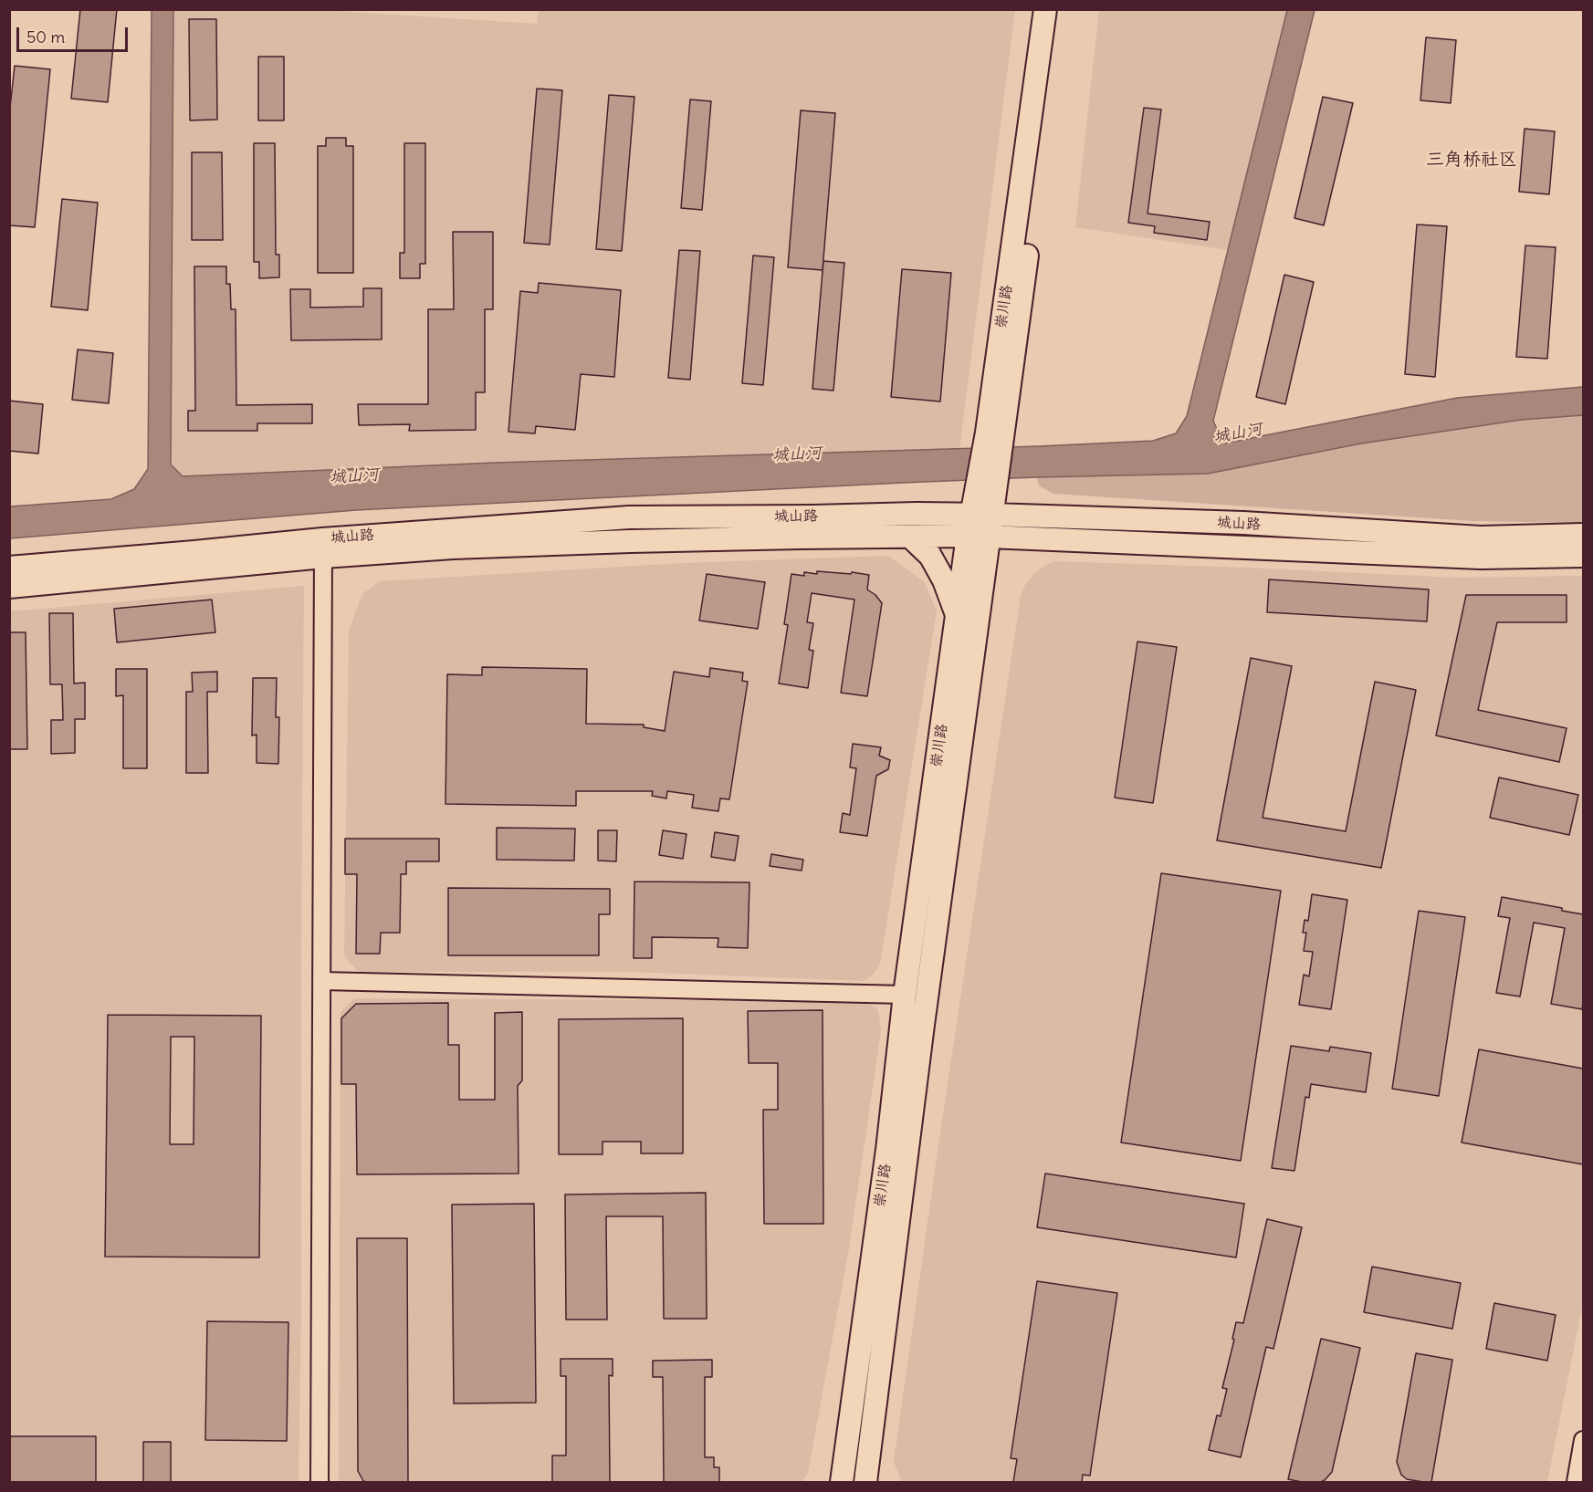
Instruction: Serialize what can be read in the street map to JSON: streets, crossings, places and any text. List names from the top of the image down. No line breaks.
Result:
{"streets":{"main road":["崇川路","城山路"]},"crossings":[["崇川路","城山路"]],"districts":["三角桥社区"],"water":["城山河"],"scale_bar":"50 m"}
